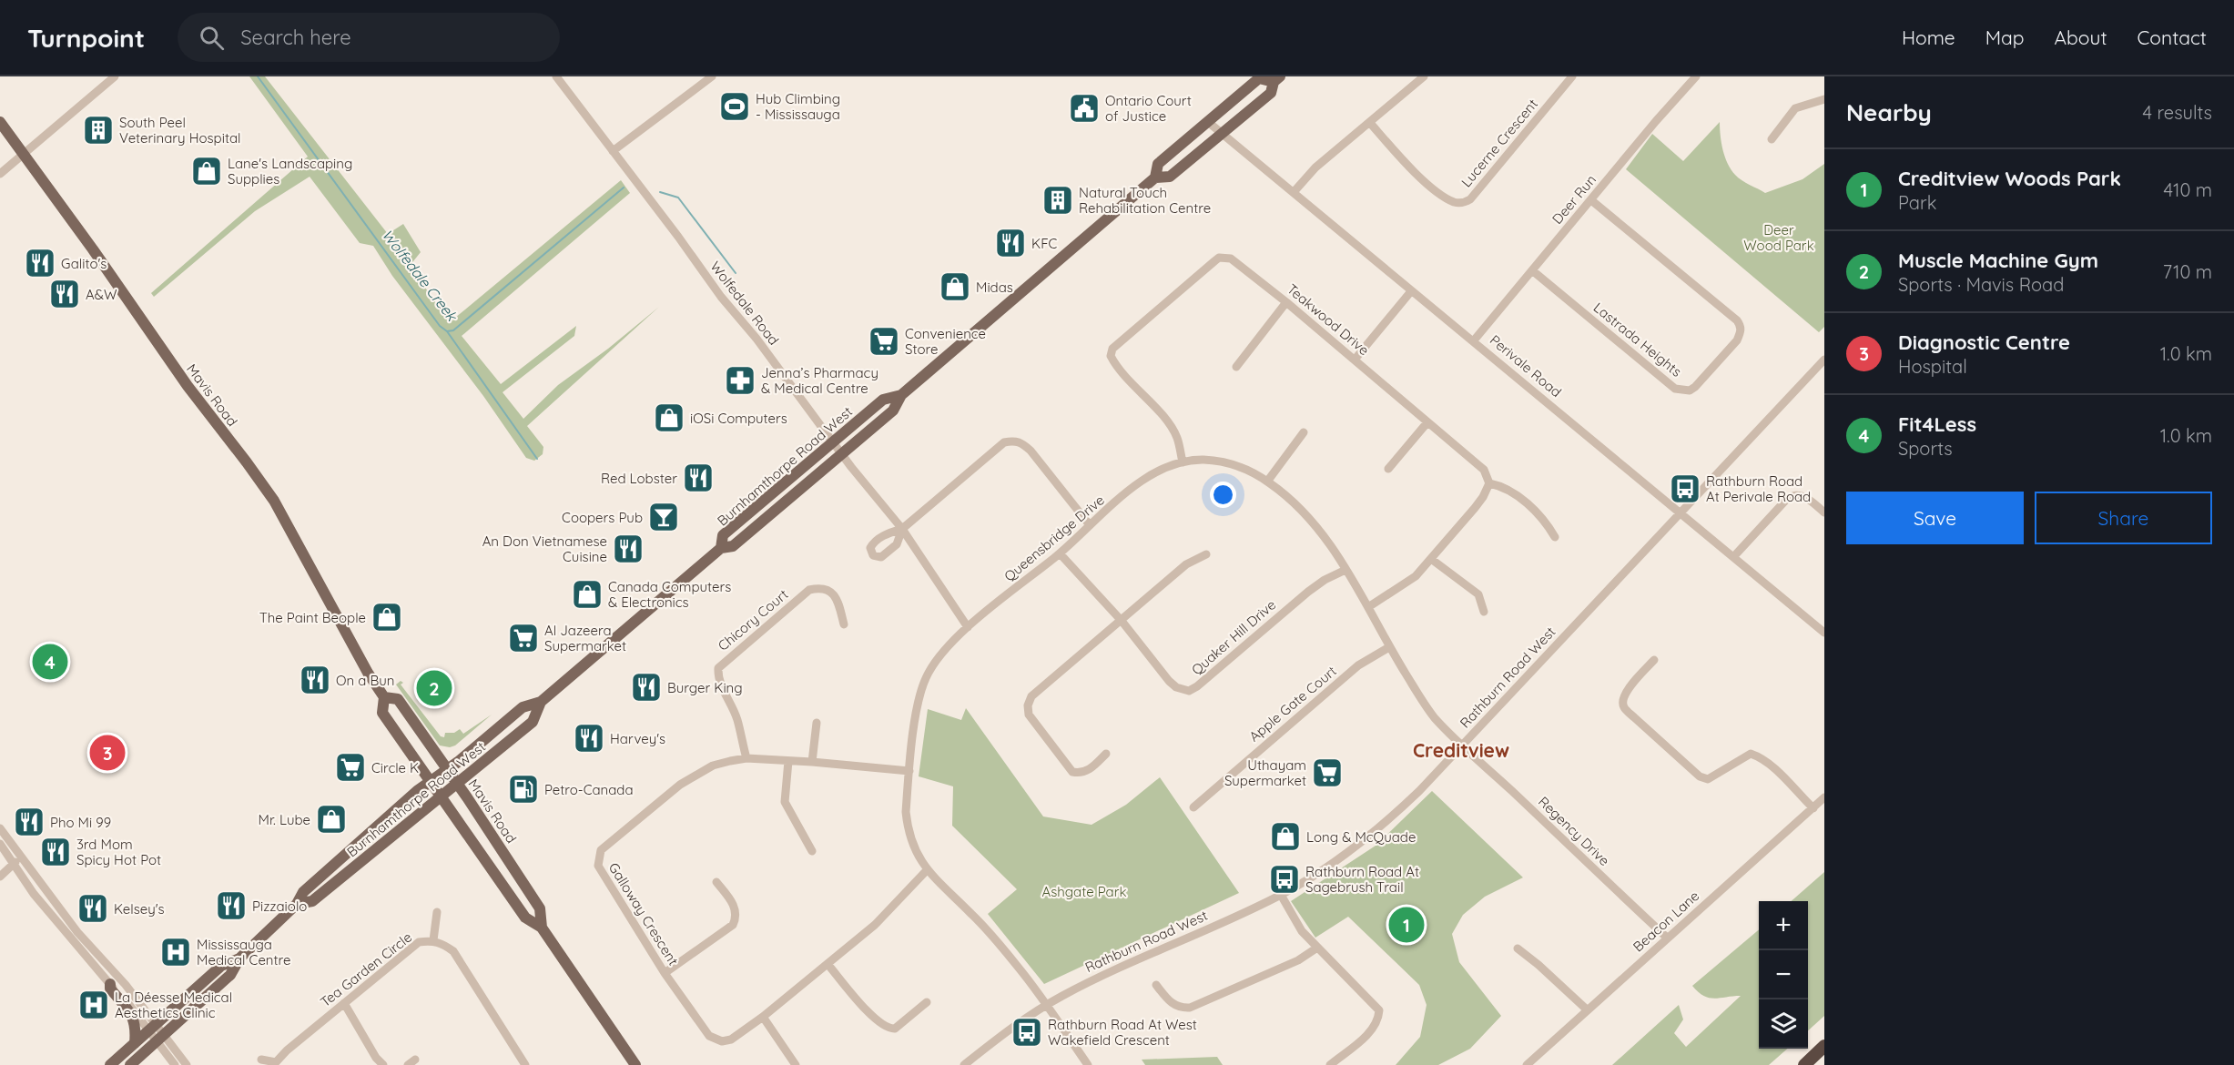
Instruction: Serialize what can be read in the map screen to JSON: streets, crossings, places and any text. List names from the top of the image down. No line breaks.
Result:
{"streets":{"main road":["Mavis Road","Burnhamthorpe Road West"],"street":["Lucerne Crescent","Deer Run","Wolfedale Road","Teakwood Drive","Lastrada Heights","Perivale Road","Queensbridge Drive","Chicory Court","Quaker Hill Drive","Rathburn Road West","Apple Gate Court","Regency Drive","Galloway Crescent","Beacon Lane","Tea Garden Circle"]},"crossings":[["Deer Run","Lastrada Heights"],["Deer Run","Perivale Road"],["Wolfedale Road","Burnhamthorpe Road West"],["Wolfedale Road","Queensbridge Drive"],["Teakwood Drive","Queensbridge Drive"],["Perivale Road","Burnhamthorpe Road West"],["Perivale Road","Rathburn Road West"],["Mavis Road","Burnhamthorpe Road West"],["Queensbridge Drive","Quaker Hill Drive"],["Queensbridge Drive","Rathburn Road West"],["Queensbridge Drive","Apple Gate Court"],["Queensbridge Drive","Regency Drive"],["Queensbridge Drive","Galloway Crescent"],["Chicory Court","Galloway Crescent"],["Rathburn Road West","Regency Drive"],["Regency Drive","Beacon Lane"]],"districts":["Creditview"],"water":["Wolfedale Creek"],"parks":["Deer Wood Park","Ashgate Park"],"places":{"sports":["Hub Climbing - Mississauga"],"public building":["Ontario Court of Justice"],"building":["South Peel Veterinary Hospital","Natural Touch Rehabilitation Centre"],"shop":["Lane's Landscaping Supplies","Midas","iOSi Computers","Canada Computers & Electronics","The Paint Beople","Mr. Lube","Long & McQuade"],"restaurant":["KFC","Galito's","A&W","Red Lobster","An Don Vietnamese Cuisine","On a Bun","Burger King","Harvey's","Pho Mi 99","3rd Mom Spicy Hot Pot","Pizzaiolo","Kelsey's"],"supermarket":["Convenience Store","Al Jazeera Supermarket","Circle K","Uthayam Supermarket"],"pharmacy":["Jenna’s Pharmacy & Medical Centre"],"bus stop":["Rathburn Road At Perivale Road","Rathburn Road At Sagebrush Trail","Rathburn Road At West Wakefield Crescent"],"bar":["Coopers Pub"],"fuel station":["Petro-Canada"],"hospital":["Mississauga Medical Centre","La Déesse Medical Aesthetics Clinic"]},"page":{"header":"Turnpoint","search":"Search here","nav":["Home","Map","About","Contact"],"heading":["Nearby","4 results"],"list":[{"mark":"1","name":"Creditview Woods Park","note":"Park","value":"410 m"},{"mark":"2","name":"Muscle Machine Gym","note":"Sports · Mavis Road","value":"710 m"},{"mark":"3","name":"Diagnostic Centre","note":"Hospital","value":"1.0 km"},{"mark":"4","name":"Fit4Less","note":"Sports","value":"1.0 km"}],"buttons":["Save","Share"],"pins":["4","2","3","1"],"map_buttons":["+","−"]}}
